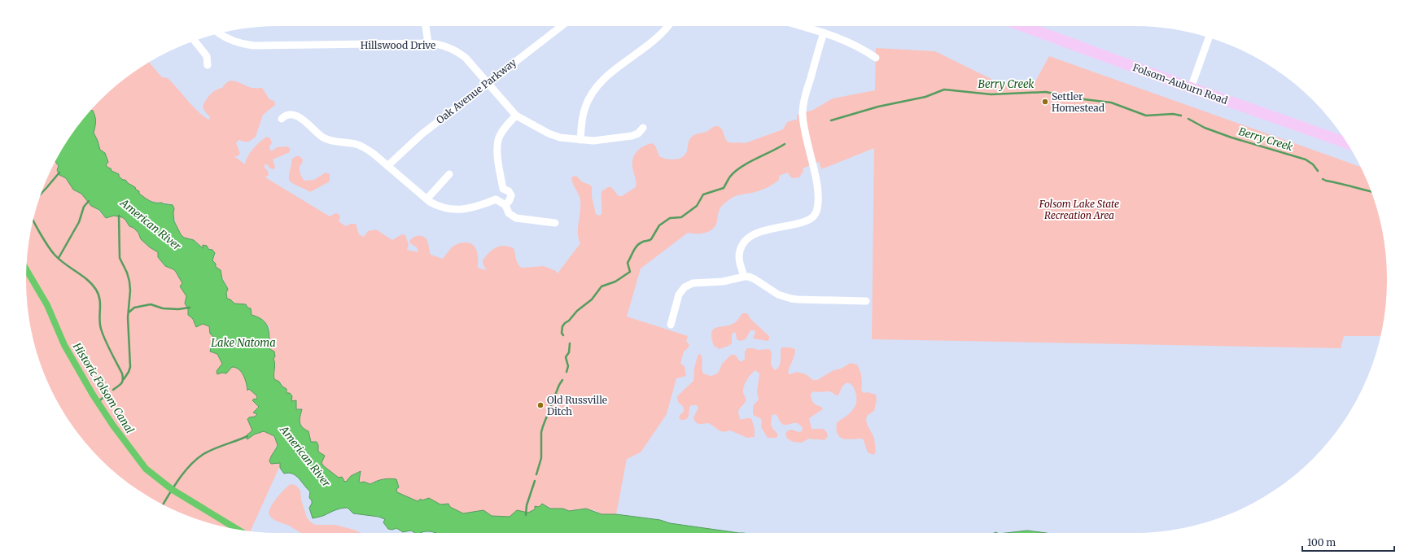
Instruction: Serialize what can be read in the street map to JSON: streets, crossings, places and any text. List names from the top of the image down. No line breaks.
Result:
{"streets":{"main road":["Folsom-Auburn Road"],"street":["Hillswood Drive","Oak Avenue Parkway"]},"crossings":[["Hillswood Drive","Oak Avenue Parkway"]],"water":["Berry Creek","American River","Lake Natoma","Historic Folsom Canal"],"parks":["Folsom Lake State Recreation Area"],"places":["Settler Homestead","Old Russville Ditch"],"scale_bar":"100 m"}
